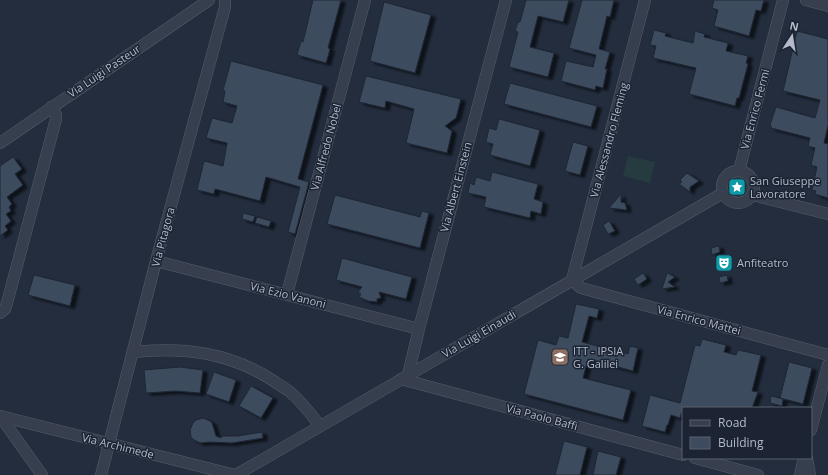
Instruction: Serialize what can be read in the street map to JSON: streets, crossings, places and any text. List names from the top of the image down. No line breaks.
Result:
{"streets":{"street":["Via Luigi Pasteur","Via Enrico Fermi","Via Alessandro Fleming","Via Alfredo Nobel","Via Albert Einstein","Via Pitagora","Via Ezio Vanoni","Via Enrico Mattei","Via Luigi Einaudi","Via Paolo Baffi","Via Archimede"]},"crossings":[["Via Enrico Fermi","Via Luigi Einaudi"],["Via Alessandro Fleming","Via Enrico Mattei"],["Via Alessandro Fleming","Via Luigi Einaudi"],["Via Alfredo Nobel","Via Ezio Vanoni"],["Via Albert Einstein","Via Ezio Vanoni"],["Via Albert Einstein","Via Luigi Einaudi"],["Via Albert Einstein","Via Paolo Baffi"],["Via Pitagora","Via Ezio Vanoni"],["Via Pitagora","Via Archimede"],["Via Enrico Mattei","Via Luigi Einaudi"],["Via Luigi Einaudi","Via Paolo Baffi"],["Via Luigi Einaudi","Via Archimede"]],"places":{"place":["San Giuseppe Lavoratore"],"theatre":["Anfiteatro"],"school or university":["ITT - IPSIA G. Galilei"]},"legend":["Road","Building"],"north":"top"}
